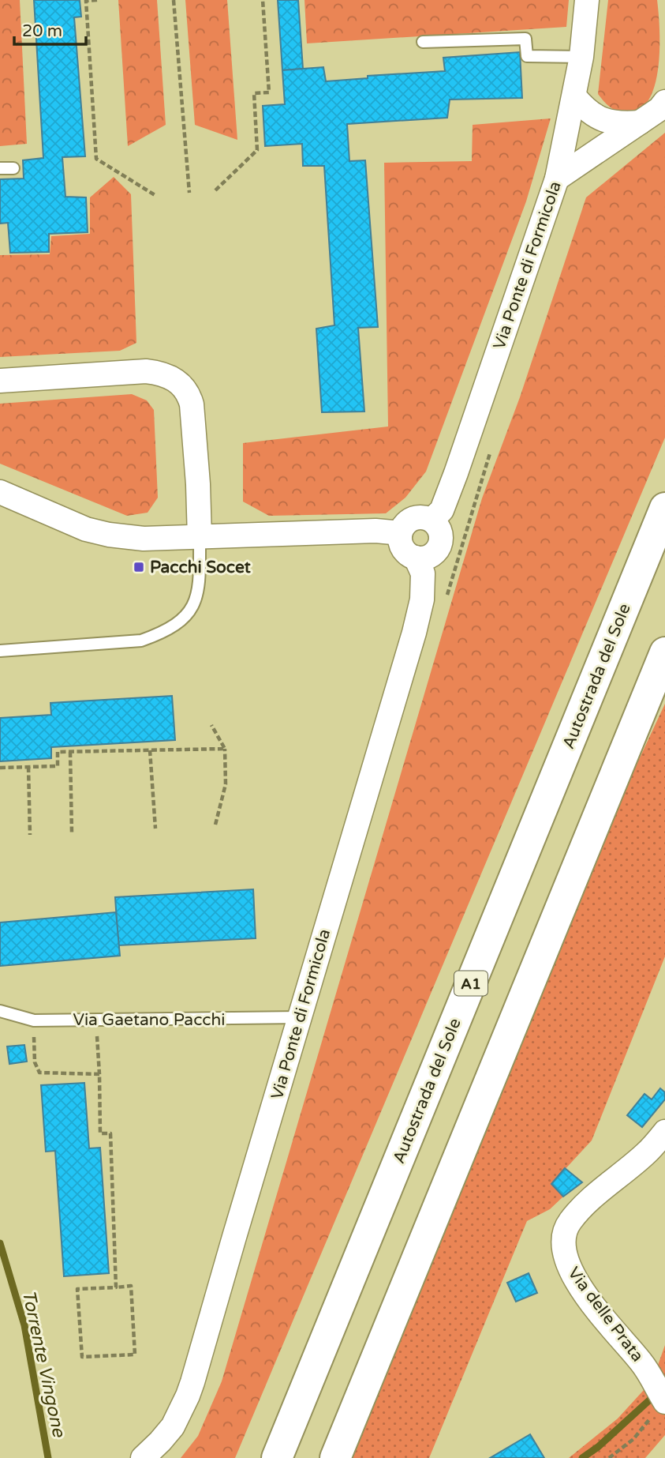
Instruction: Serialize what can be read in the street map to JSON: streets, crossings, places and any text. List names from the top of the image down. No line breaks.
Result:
{"streets":{"highway":["Autostrada del Sole","A1"],"street":["Via Ponte di Formicola","Via delle Prata"],"lane":["Via Gaetano Pacchi"]},"crossings":[["Via Ponte di Formicola","Via Gaetano Pacchi"]],"water":["Torrente Vingone"],"places":{"transit":["Pacchi Socet"]},"scale_bar":"20 m"}
